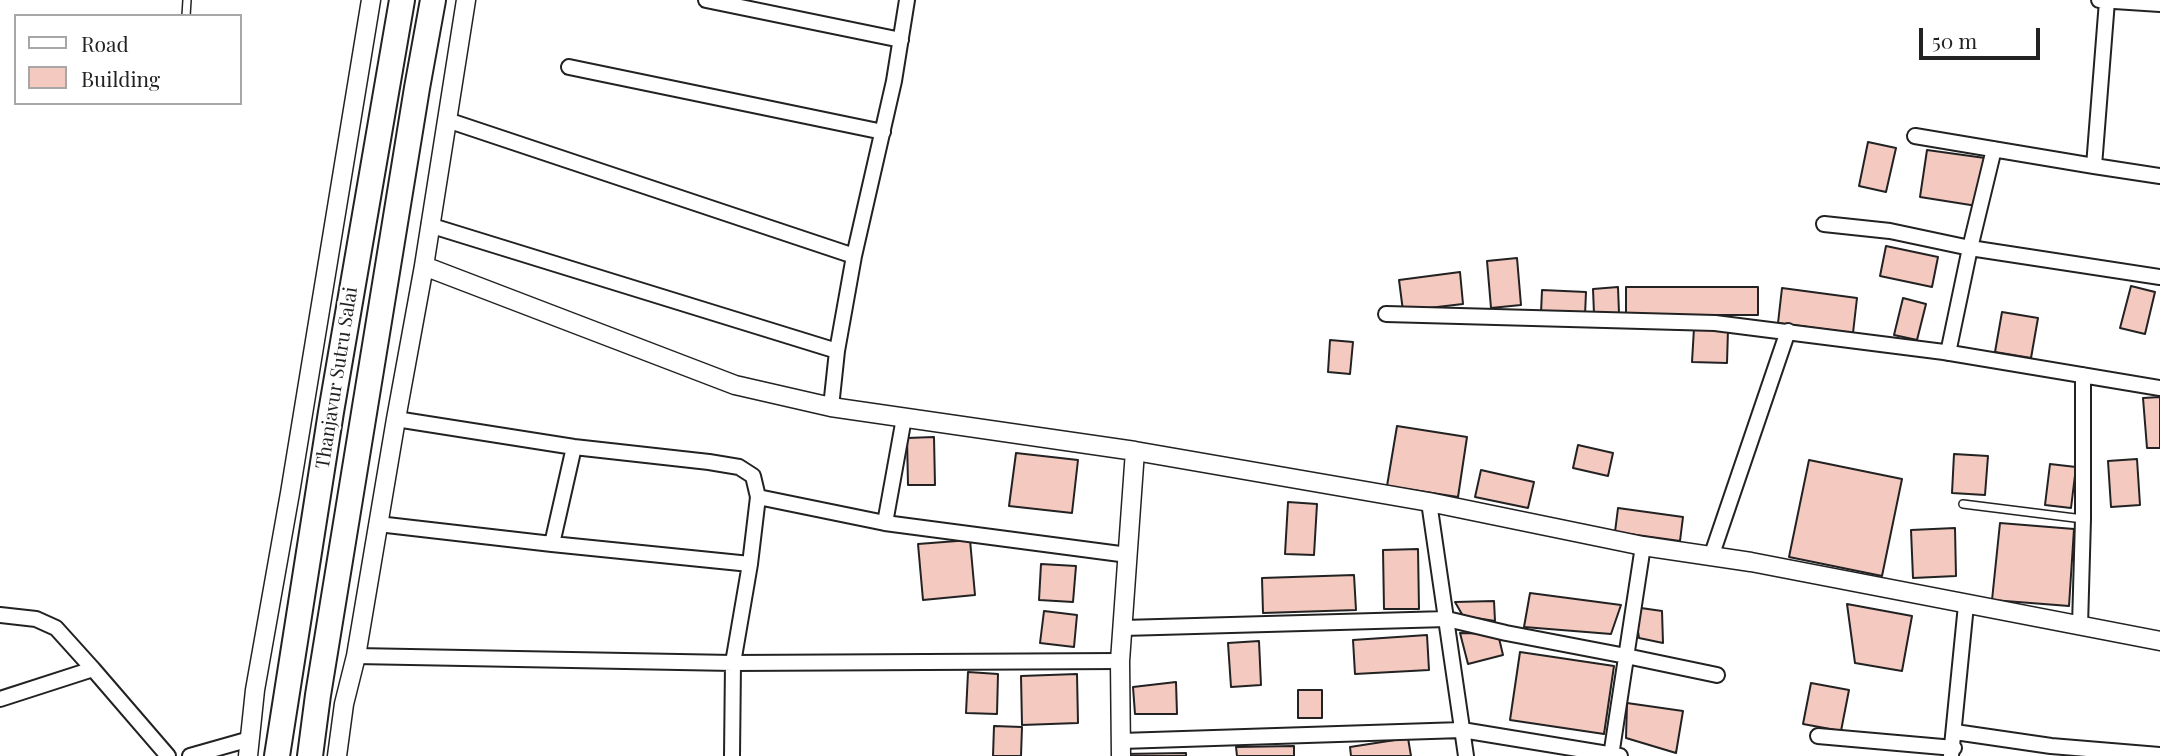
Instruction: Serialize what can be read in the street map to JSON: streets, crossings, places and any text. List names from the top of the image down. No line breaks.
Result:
{"streets":{"highway":["Thanjavur Sutru Salai"]},"legend":["Road","Building"],"scale_bar":"50 m"}
